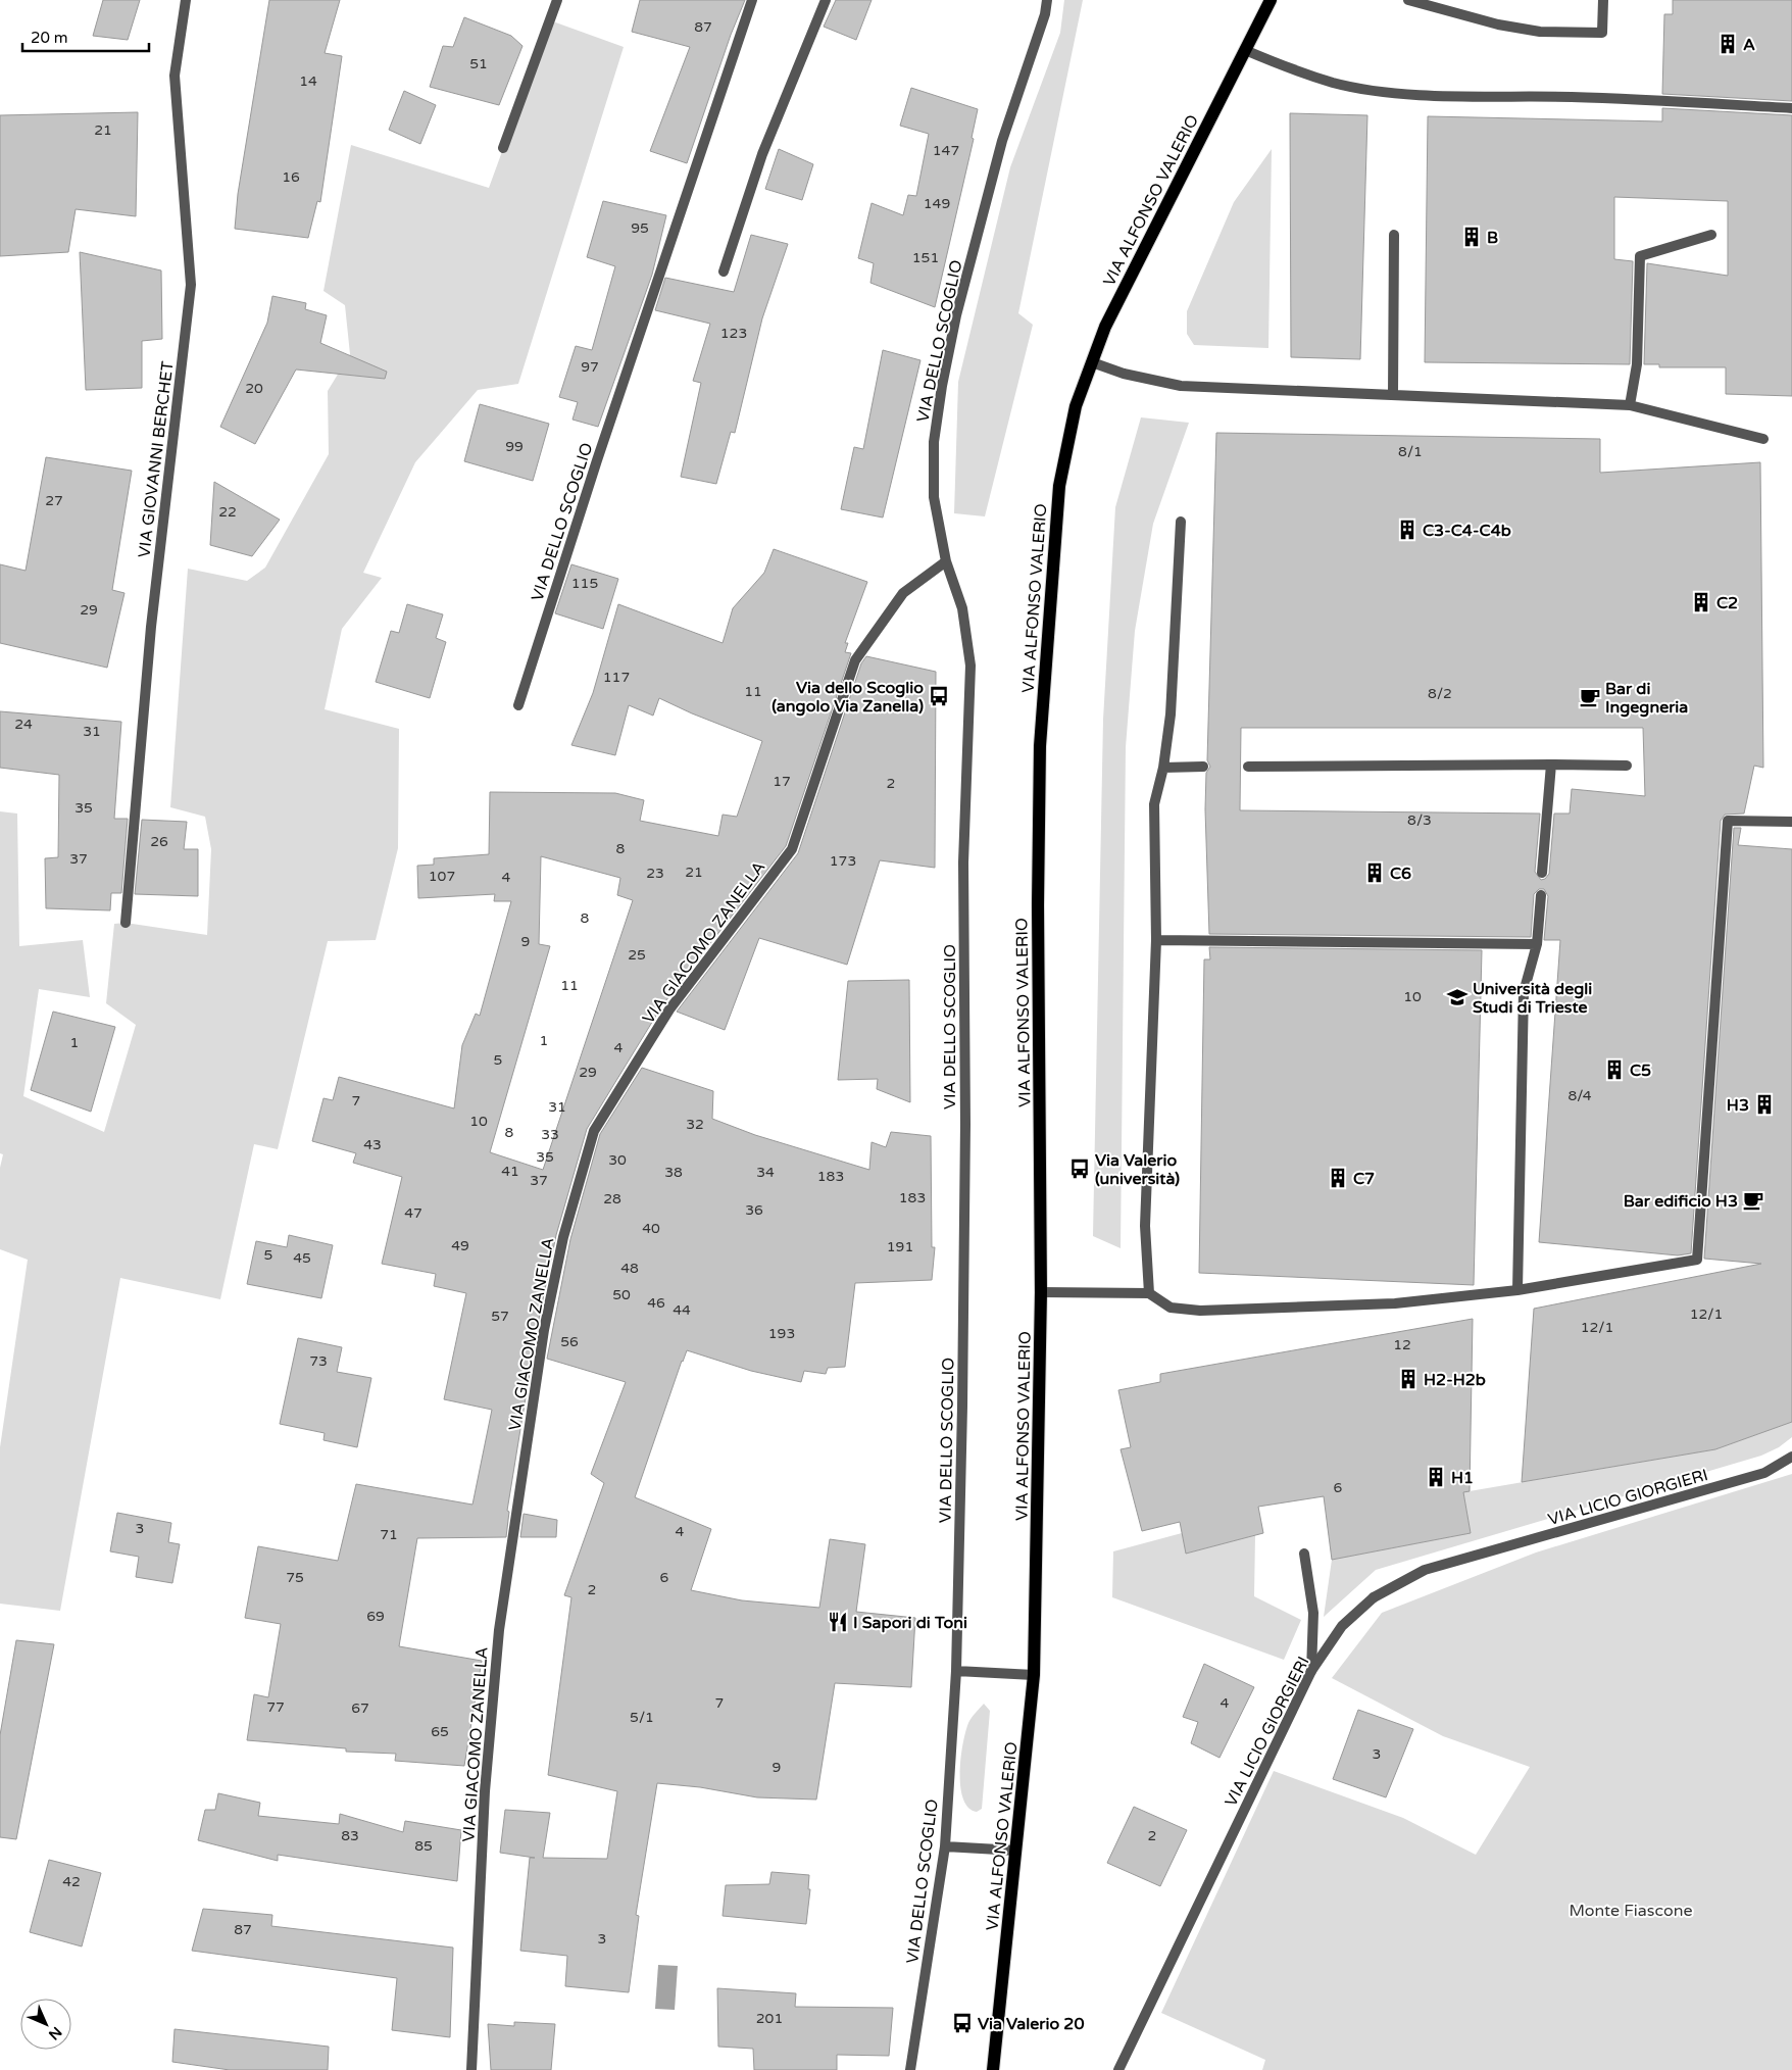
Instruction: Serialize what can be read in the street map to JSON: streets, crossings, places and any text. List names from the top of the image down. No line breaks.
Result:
{"streets":{"main road":["VIA ALFONSO VALERIO"],"street":["VIA DELLO SCOGLIO","VIA GIOVANNI BERCHET","VIA GIACOMO ZANELLA","VIA LICIO GIORGIERI"]},"crossings":[["VIA DELLO SCOGLIO","VIA GIACOMO ZANELLA"]],"parks":["Monte Fiascone"],"places":{"building":["A","B","C3-C4-C4b","C2","C6","C5","H3","C7","H2-H2b","H1"],"bus stop":["Via dello Scoglio (angolo Via Zanella)","Via Valerio (università)","Via Valerio 20"],"cafe":["Bar di Ingegneria","Bar edificio H3"],"school or university":["Università degli Studi di Trieste"],"restaurant":["I Sapori di Toni"]},"house_numbers":["87","51","14","21","147","16","149","95","151","123","97","20","99","8/1","27","22","115","29","117","11","8/2","24","31","17","2","35","8/3","26","8","37","173","21","23","107","4","8","9","25","11","10","1","1","4","5","29","8/4","7","31","10","32","8","33","43","35","30","41","38","34","183","37","183","28","36","47","40","49","191","5","45","48","50","46","44","12/1","57","12/1","193","56","12","73","6","3","4","71","75","6","2","69","7","4","77","67","5/1","65","3","9","83","2","85","42","87","3","201"],"scale_bar":"20 m","north":"bottom right"}
